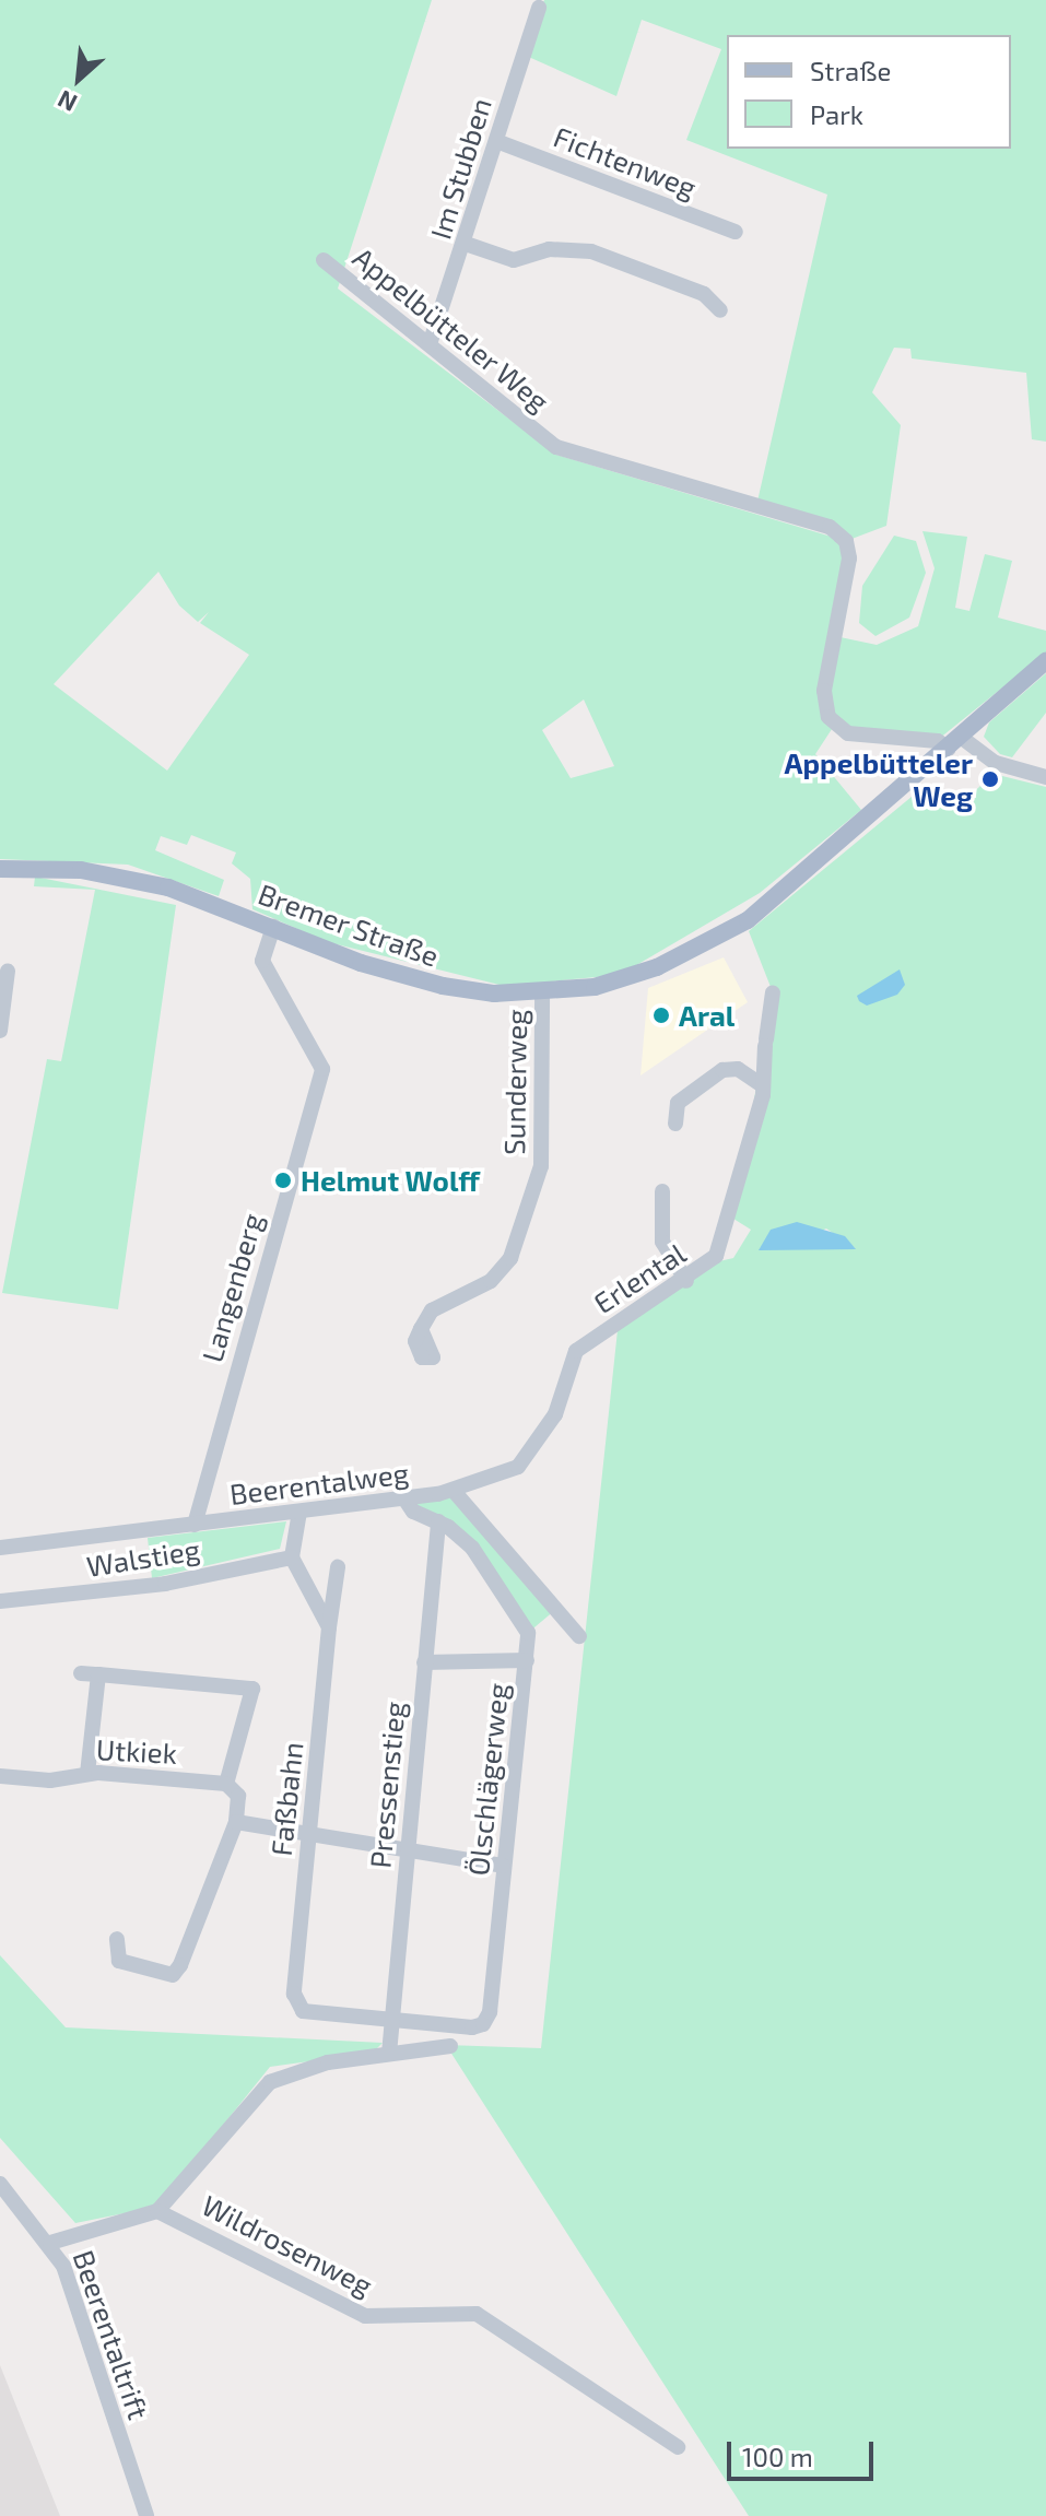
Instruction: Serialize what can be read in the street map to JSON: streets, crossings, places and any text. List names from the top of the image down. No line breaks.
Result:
{"streets":{"main road":["Bremer Straße"],"street":["Fichtenweg","Im Stubben","Appelbütteler Weg","Sunderweg","Erlental","Langenberg","Beerentalweg","Walstieg","Utkiek","Ölschlägerweg","Pressenstieg","Faßbahn","Wildrosenweg","Beerentaltrift"]},"crossings":[["Fichtenweg","Im Stubben"],["Im Stubben","Appelbütteler Weg"],["Appelbütteler Weg","Bremer Straße"],["Bremer Straße","Sunderweg"],["Bremer Straße","Langenberg"],["Erlental","Beerentalweg"],["Langenberg","Beerentalweg"],["Beerentalweg","Ölschlägerweg"],["Ölschlägerweg","Pressenstieg"],["Ölschlägerweg","Faßbahn"],["Pressenstieg","Faßbahn"],["Wildrosenweg","Beerentaltrift"]],"places":["Appelbütteler Weg","Aral","Helmut Wolff"],"legend":["Straße","Park"],"scale_bar":"100 m","north":"bottom left"}
